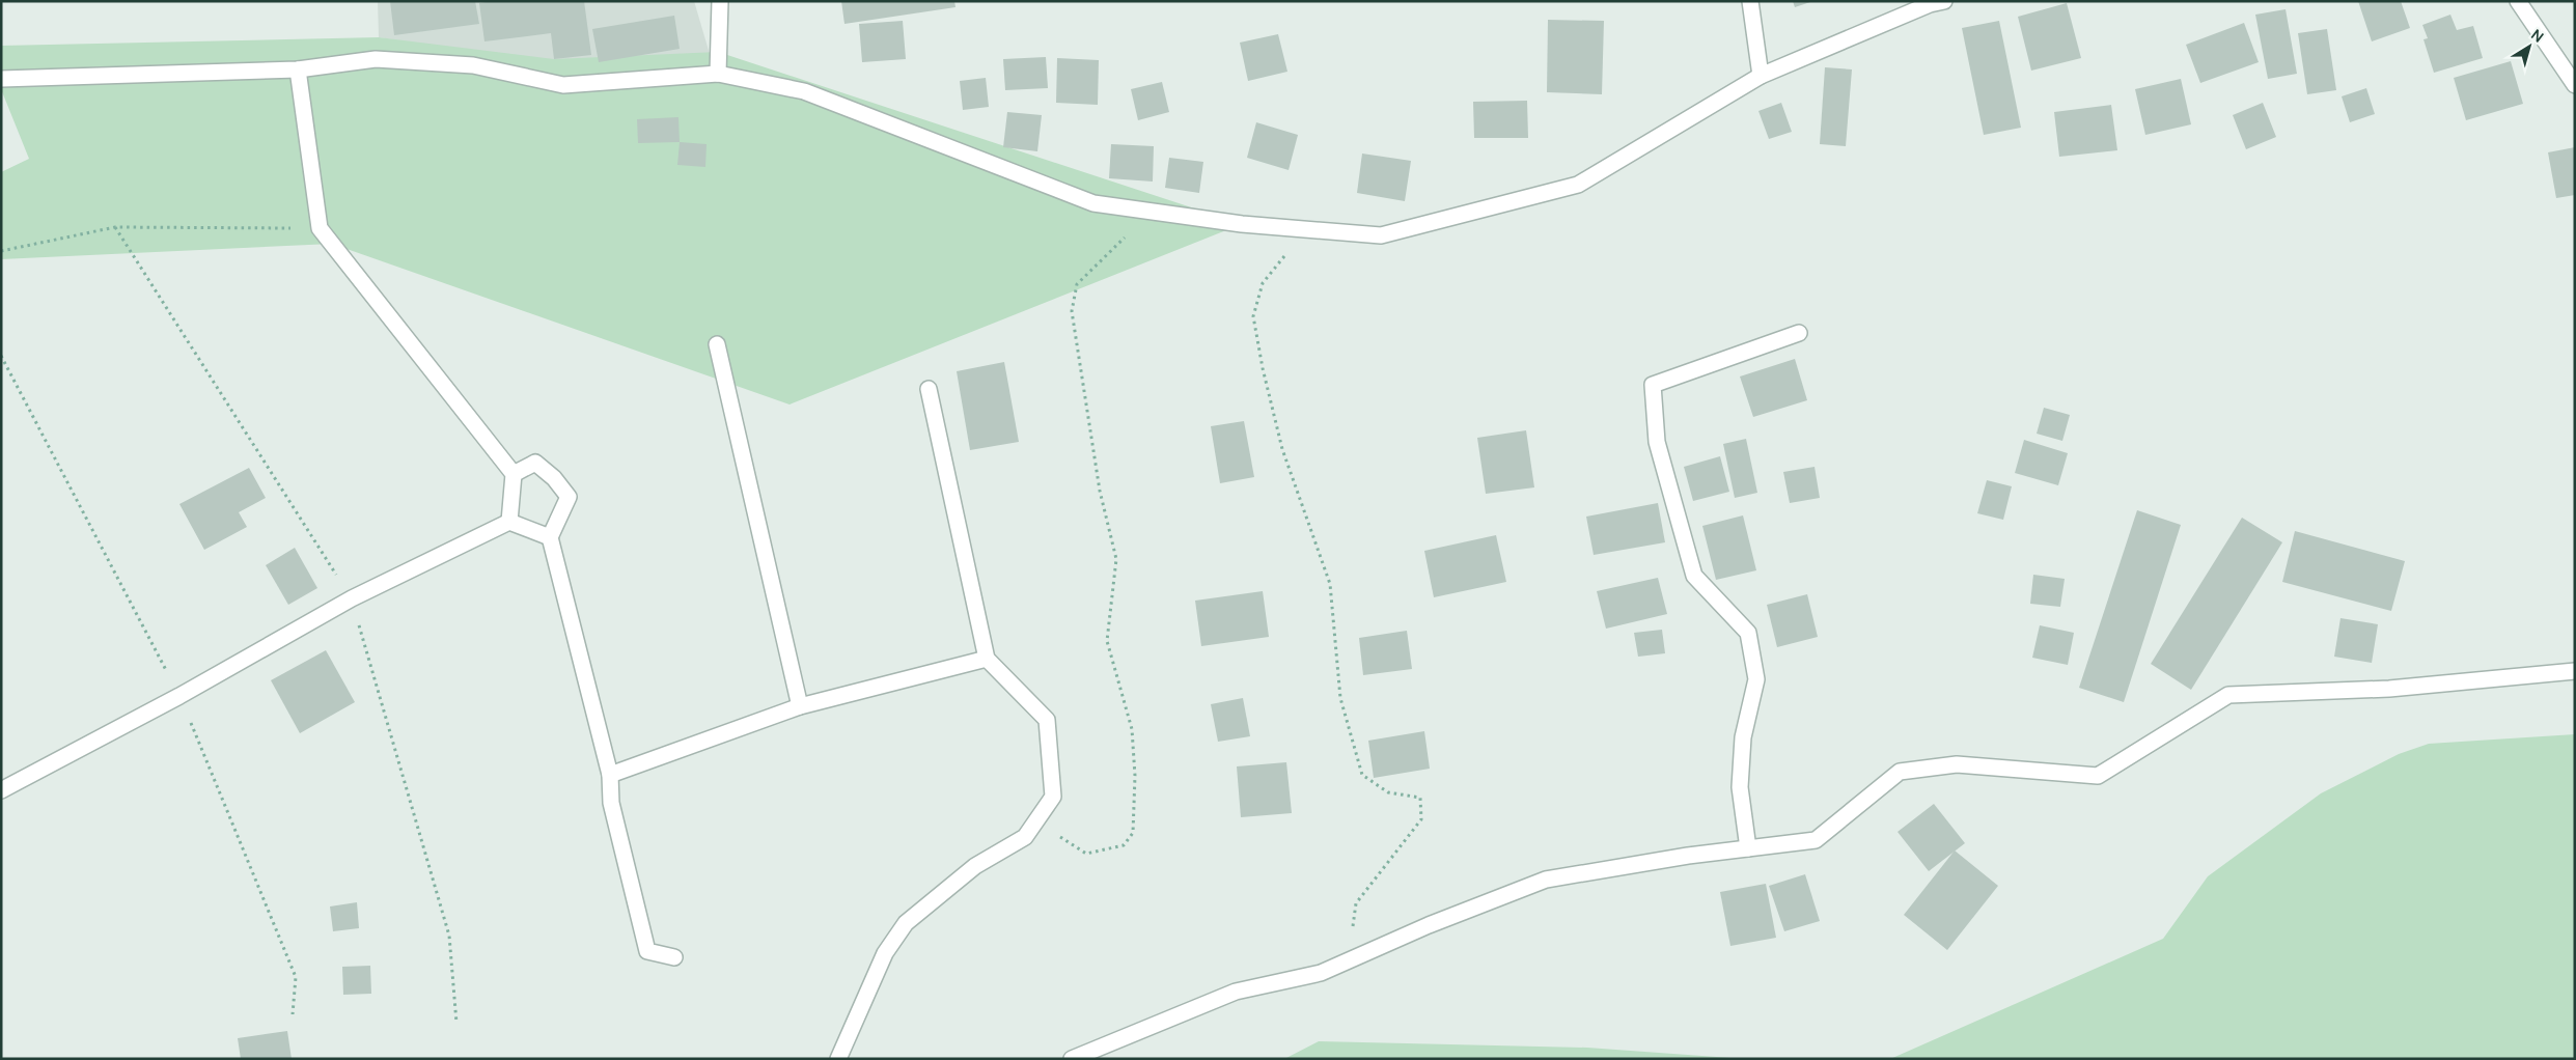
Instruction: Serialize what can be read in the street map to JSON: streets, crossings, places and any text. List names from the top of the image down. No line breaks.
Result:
{"north":"top right"}
